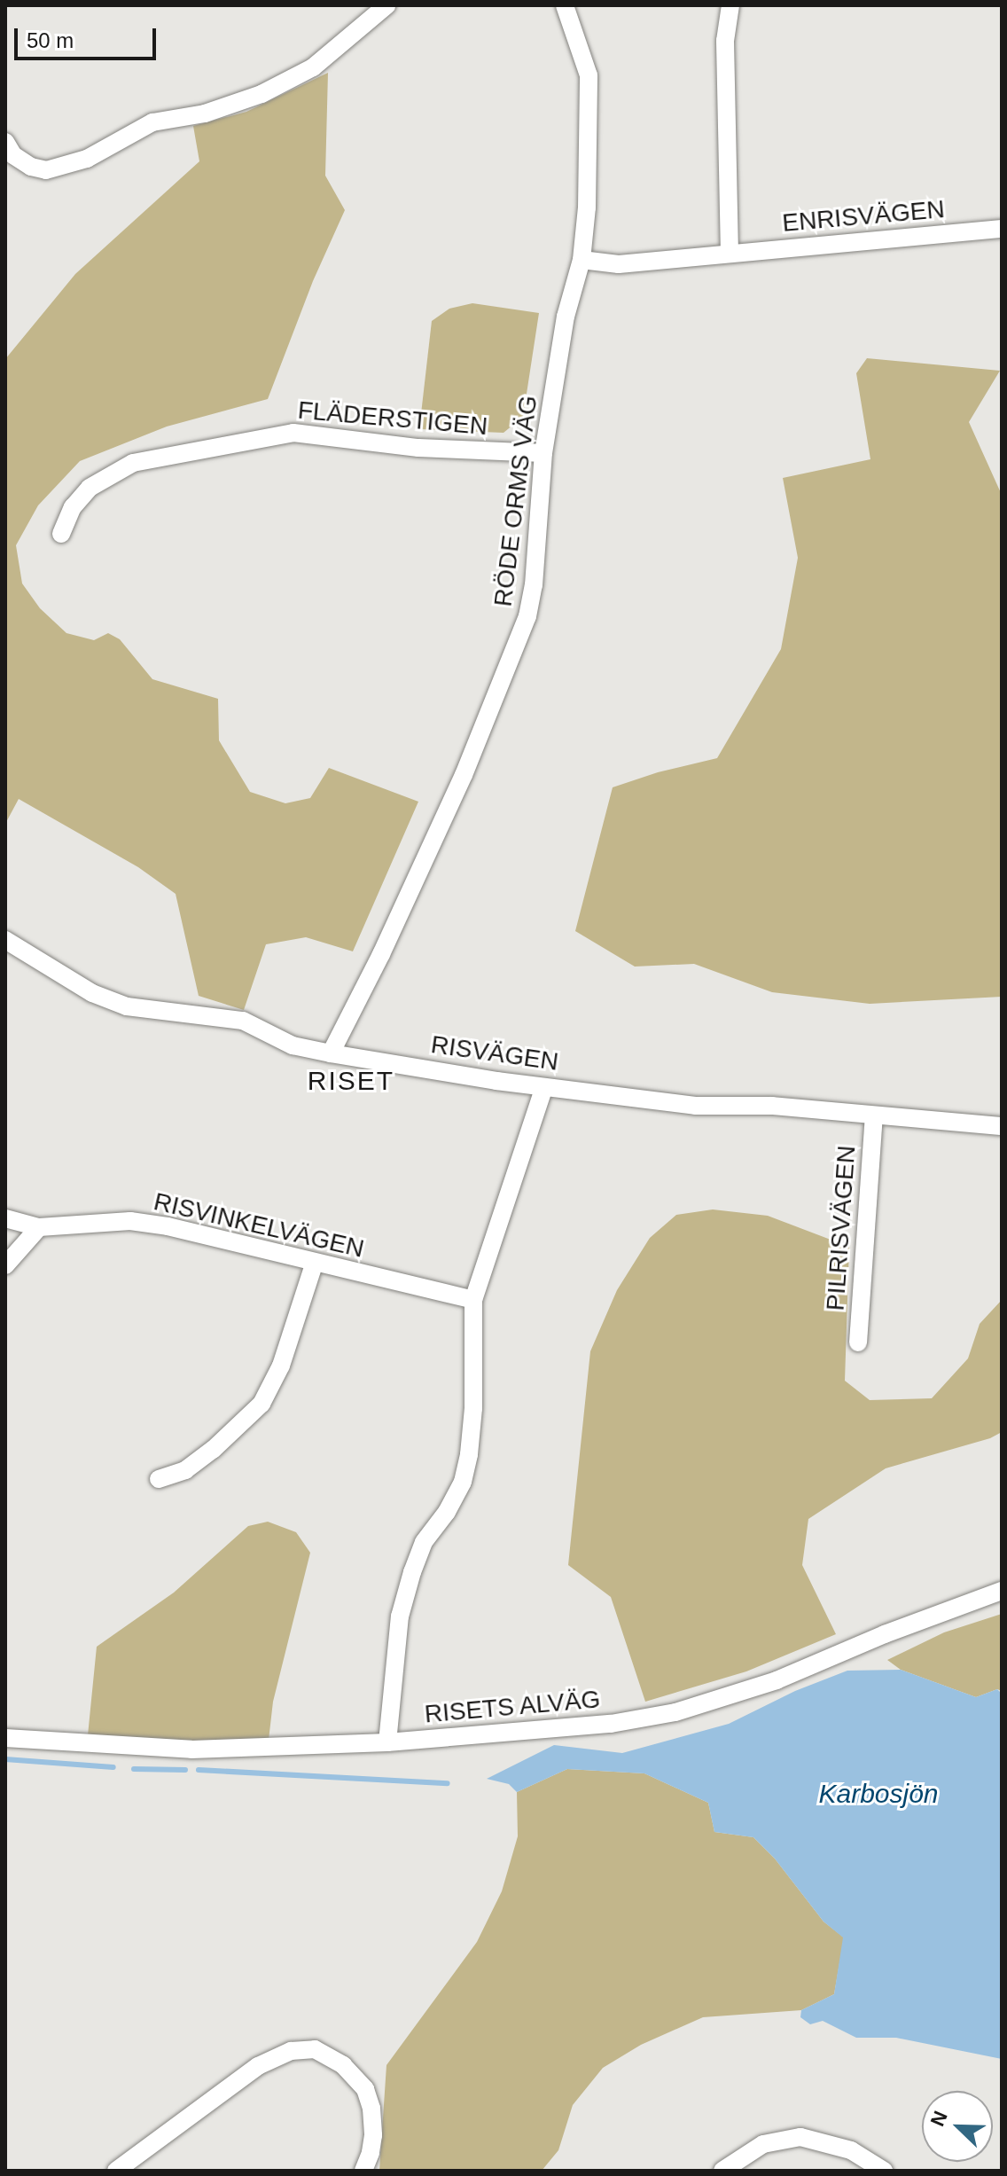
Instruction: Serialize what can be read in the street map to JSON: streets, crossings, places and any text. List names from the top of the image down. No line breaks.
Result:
{"streets":{"street":["ENRISVÄGEN","FLÄDERSTIGEN","RÖDE ORMS VÄG","RISVÄGEN","RISVINKELVÄGEN","PILRISVÄGEN","RISETS ALVÄG"]},"crossings":[["ENRISVÄGEN","RÖDE ORMS VÄG"],["FLÄDERSTIGEN","RÖDE ORMS VÄG"],["RÖDE ORMS VÄG","RISVÄGEN"],["RISVÄGEN","PILRISVÄGEN"]],"districts":["RISET"],"water":["Karbosjön"],"scale_bar":"50 m","north":"top left"}
